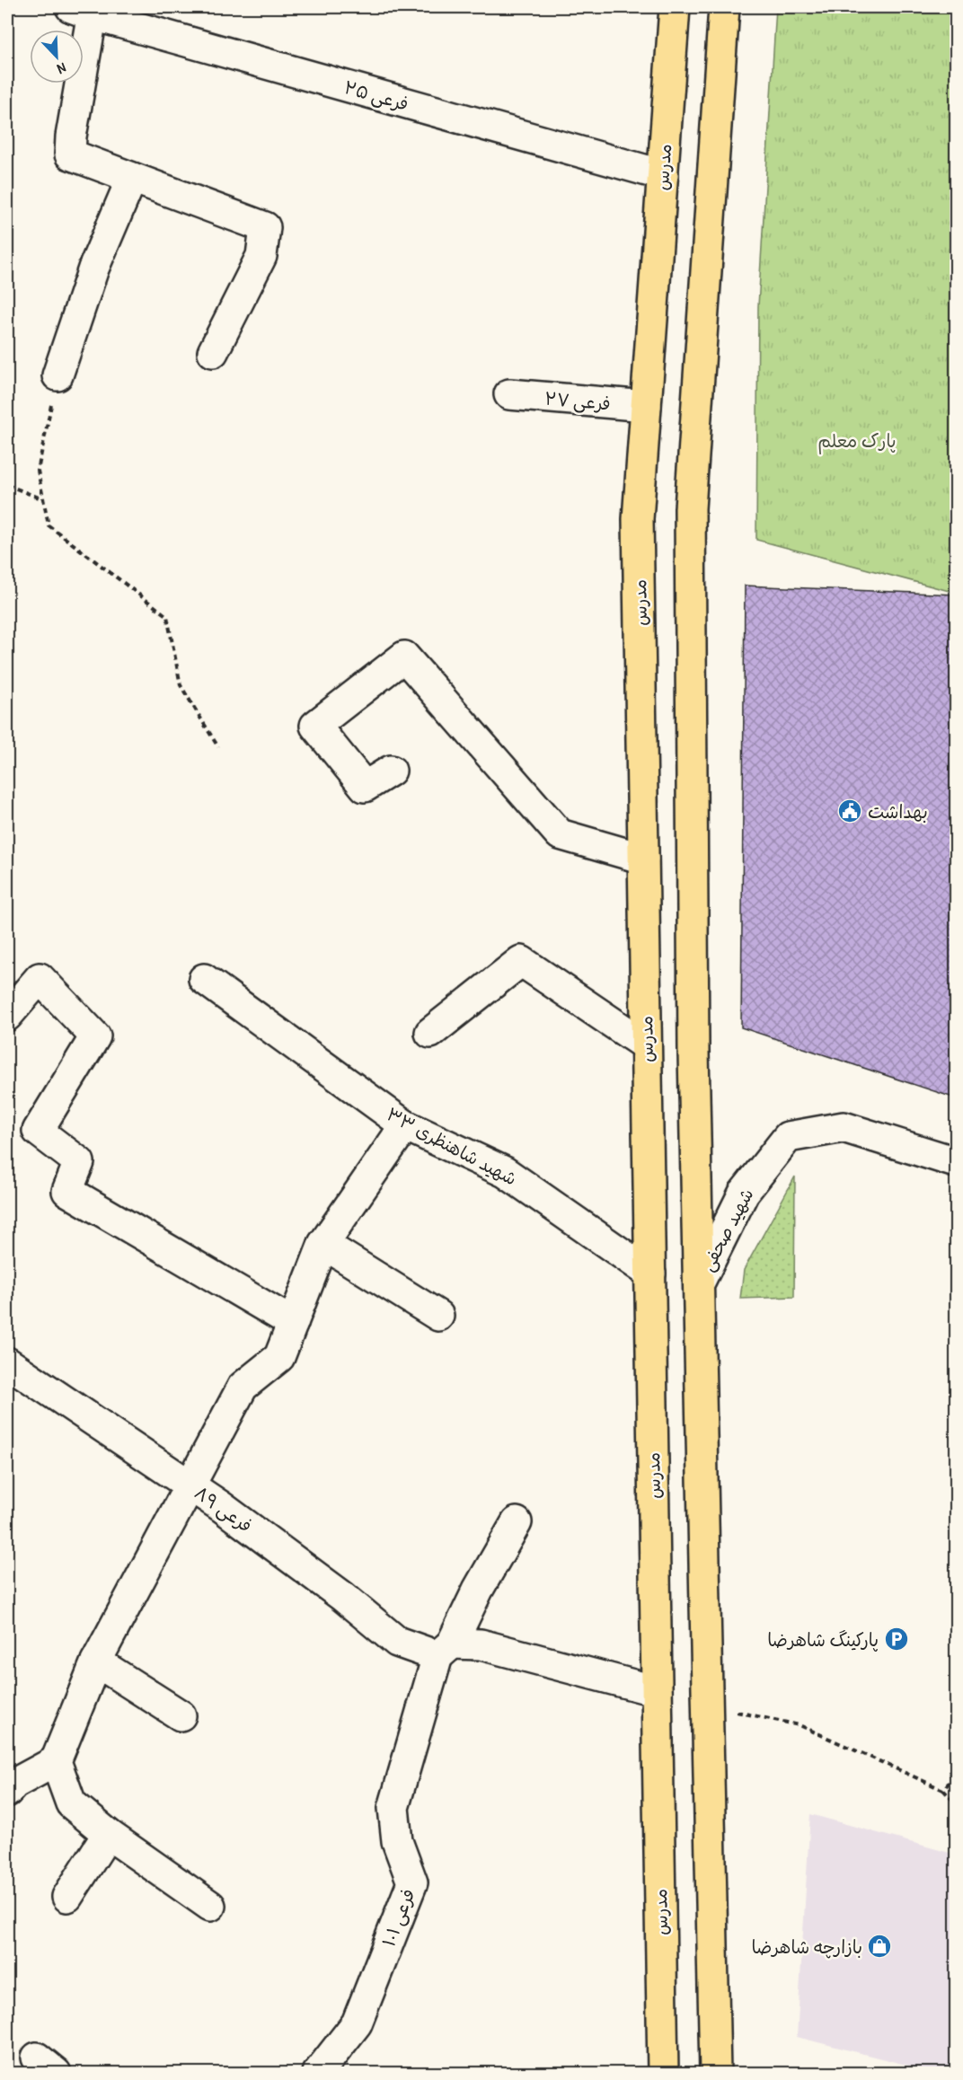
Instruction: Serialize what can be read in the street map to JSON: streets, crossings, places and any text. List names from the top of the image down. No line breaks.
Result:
{"streets":{"main road":["مدرس"],"street":["فرعی ۲۵","فرعی ۲۷","۳۳ شهید شاهنظری","شهید صحفی","فرعی ۸۹","فرعی ۱۰۱"]},"crossings":[["فرعی ۲۵","مدرس"],["مدرس","فرعی ۲۷"],["مدرس","۳۳ شهید شاهنظری"],["مدرس","فرعی ۸۹"],["فرعی ۸۹","فرعی ۱۰۱"]],"parks":["پارک معلم"],"places":{"public building":["بهداشت"],"parking":["پارکینگ شاهرضا"],"shop":["بازارچه شاهرضا"]},"north":"bottom right"}
